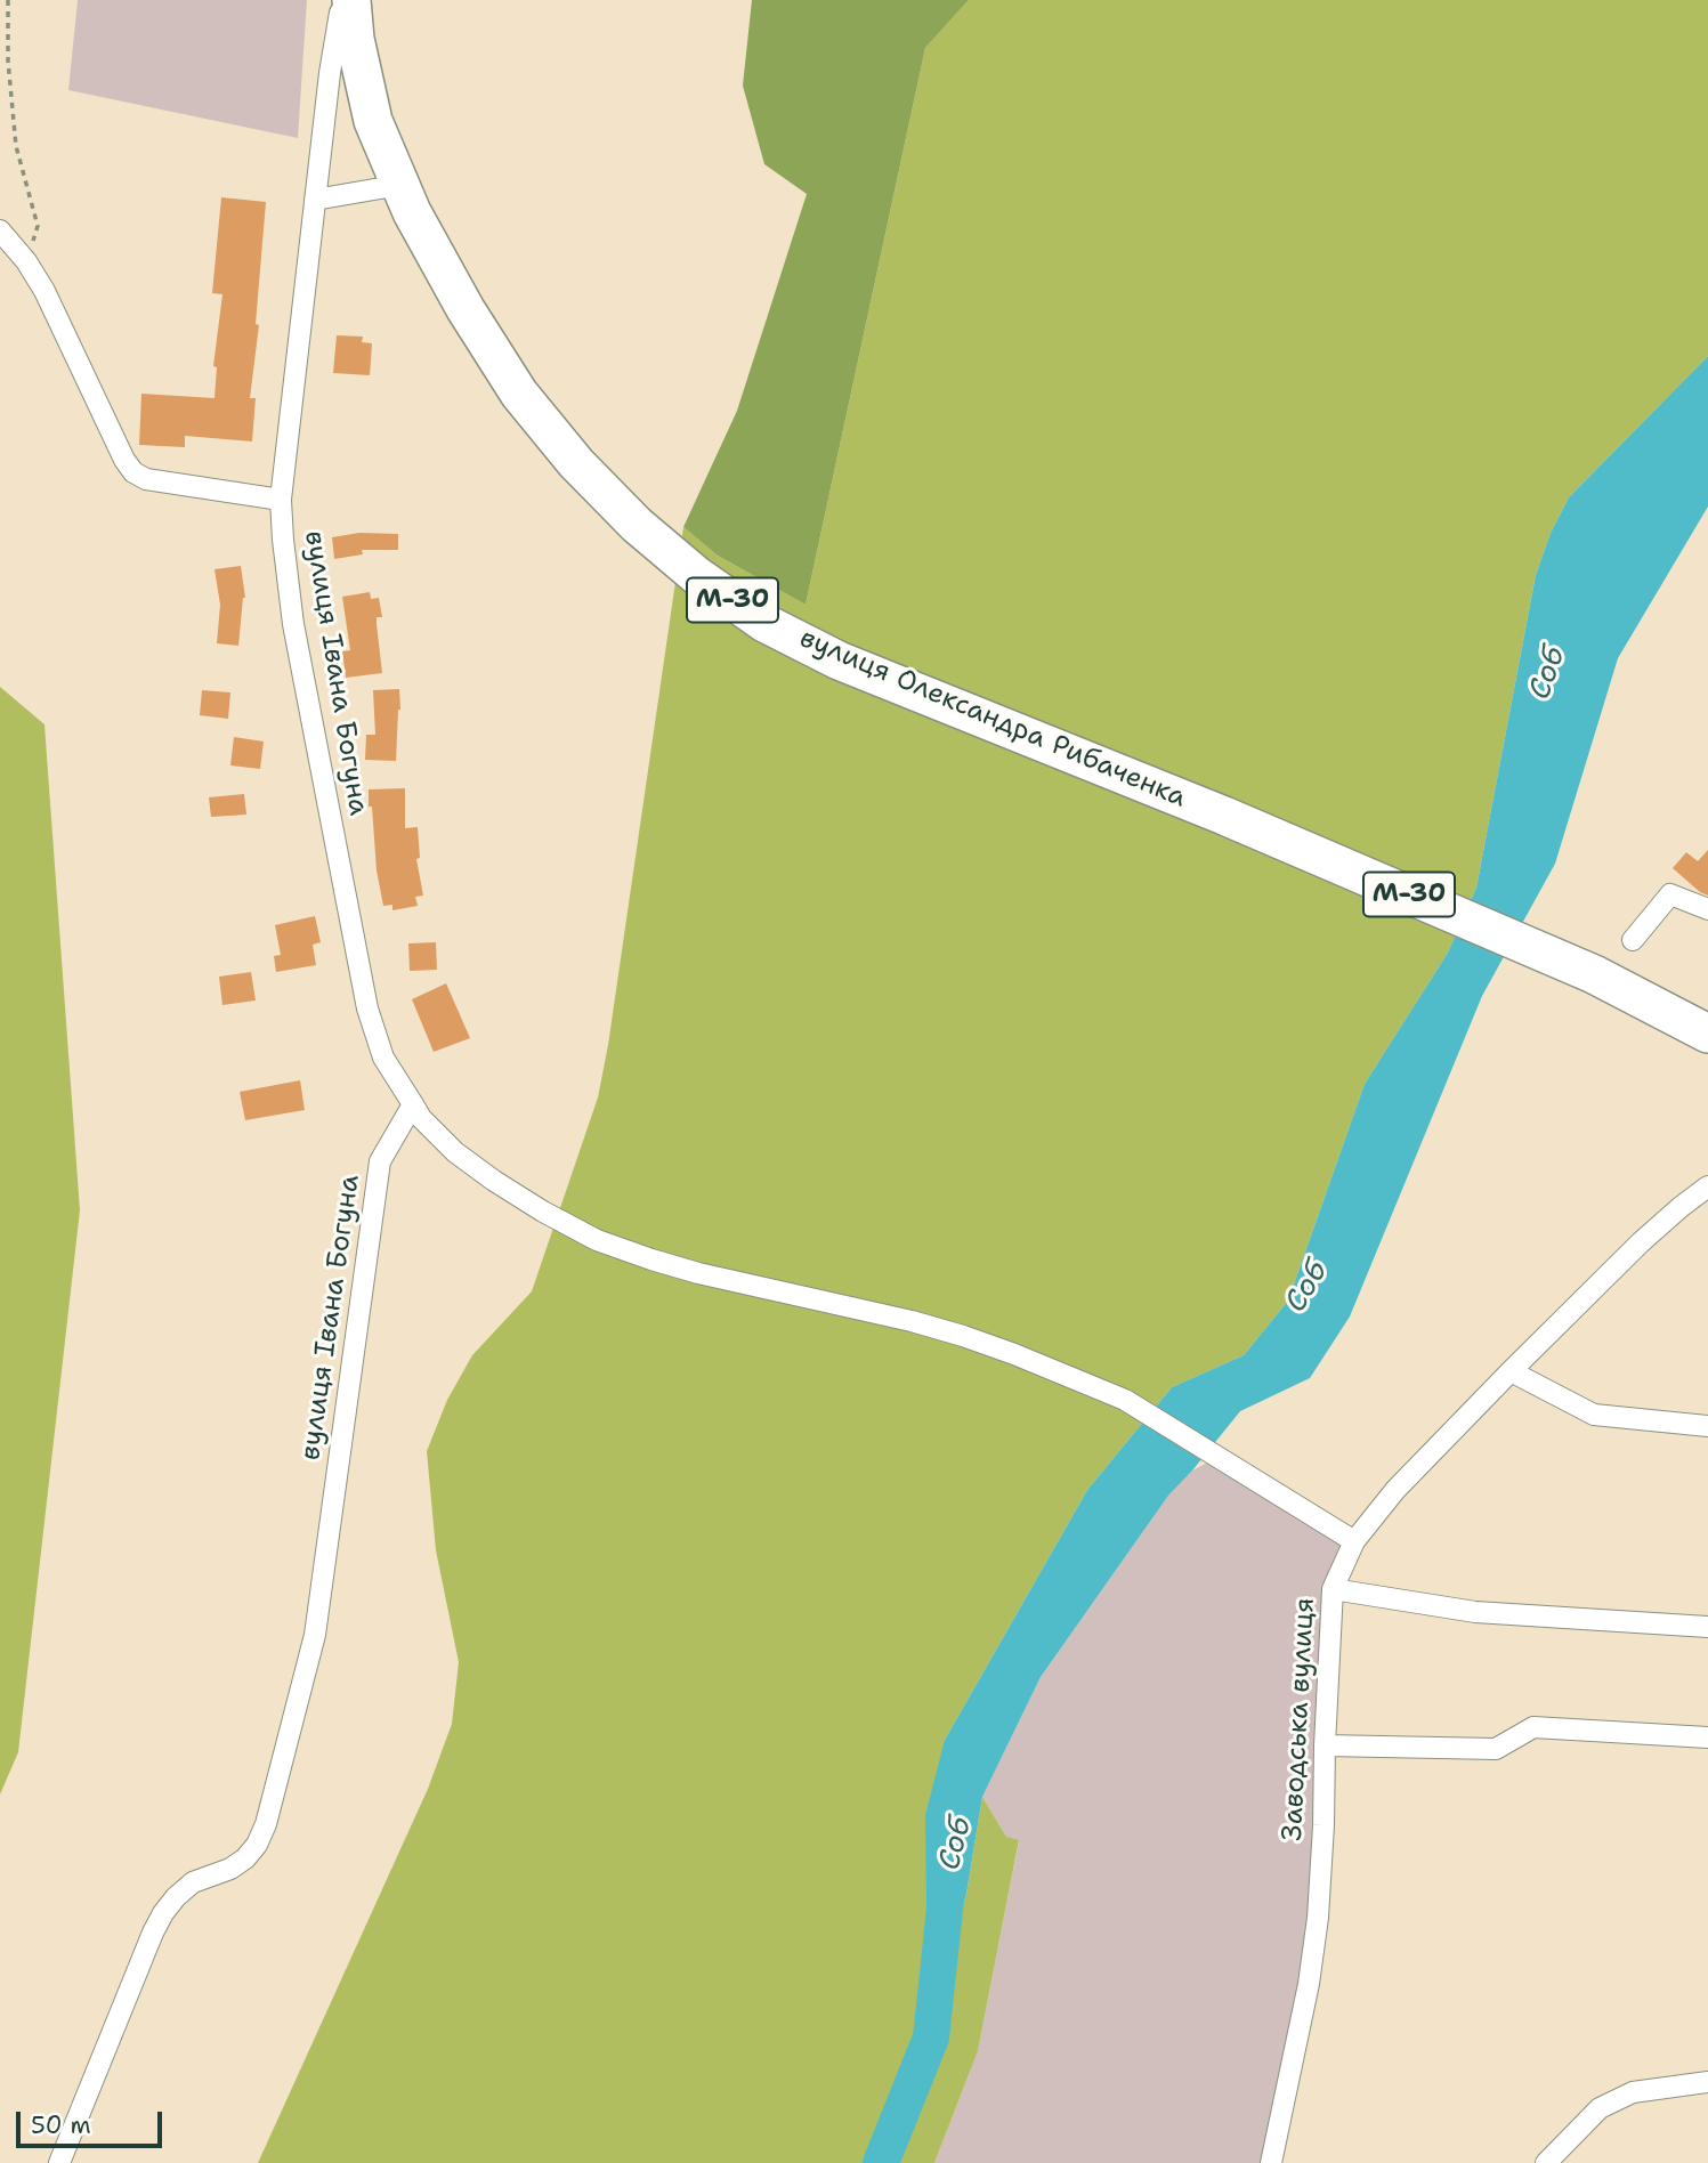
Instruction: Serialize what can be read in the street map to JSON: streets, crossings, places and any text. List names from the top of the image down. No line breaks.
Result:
{"streets":{"highway":["М-30","вулиця Олександра Рибаченка"],"street":["вулиця Івана Богуна","Заводська вулиця"]},"water":["Соб"],"scale_bar":"50 m"}
